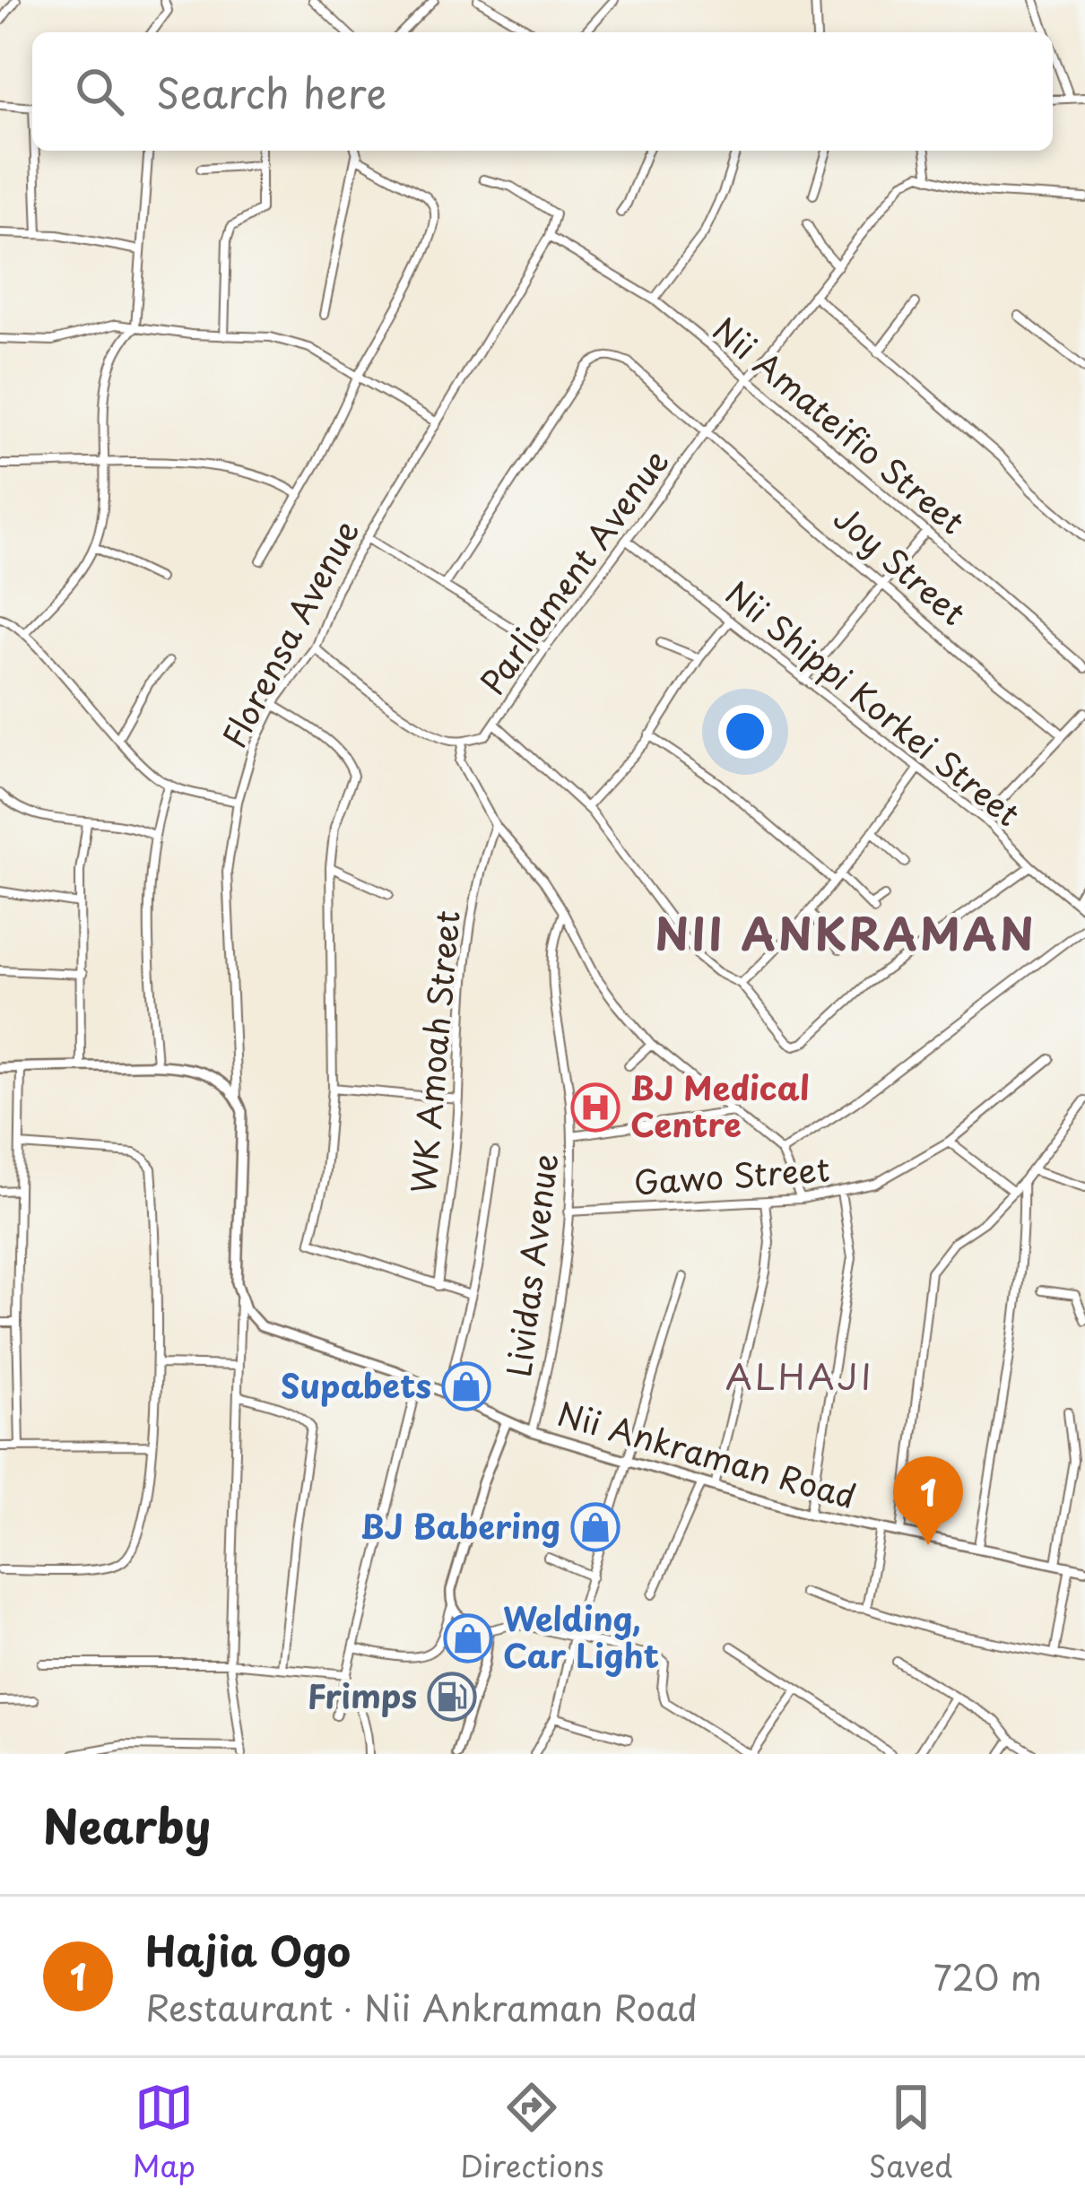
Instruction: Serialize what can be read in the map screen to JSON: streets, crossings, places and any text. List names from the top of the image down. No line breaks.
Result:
{"streets":{"street":["Nii Amateifio Street","Joy Street","Parliament Avenue","Florensa Avenue","Nii Shippi Korkei Street","WK Amoah Street","Gawo Street","Lividas Avenue","Nii Ankraman Road"]},"crossings":[["Nii Amateifio Street","Parliament Avenue"],["Nii Amateifio Street","Florensa Avenue"],["Joy Street","Parliament Avenue"],["Parliament Avenue","Nii Shippi Korkei Street"],["Gawo Street","Lividas Avenue"],["Lividas Avenue","Nii Ankraman Road"]],"districts":["NII ANKRAMAN","ALHAJI"],"places":{"hospital":["BJ Medical Centre"],"shop":["Supabets","BJ Babering","Welding, Car Light"],"fuel station":["Frimps"]},"page":{"search":"Search here","pins":"1","heading":"Nearby","list":[{"mark":"1","name":"Hajia Ogo","note":"Restaurant · Nii Ankraman Road","value":"720 m"}],"nav":["Map","Directions","Saved"]}}
